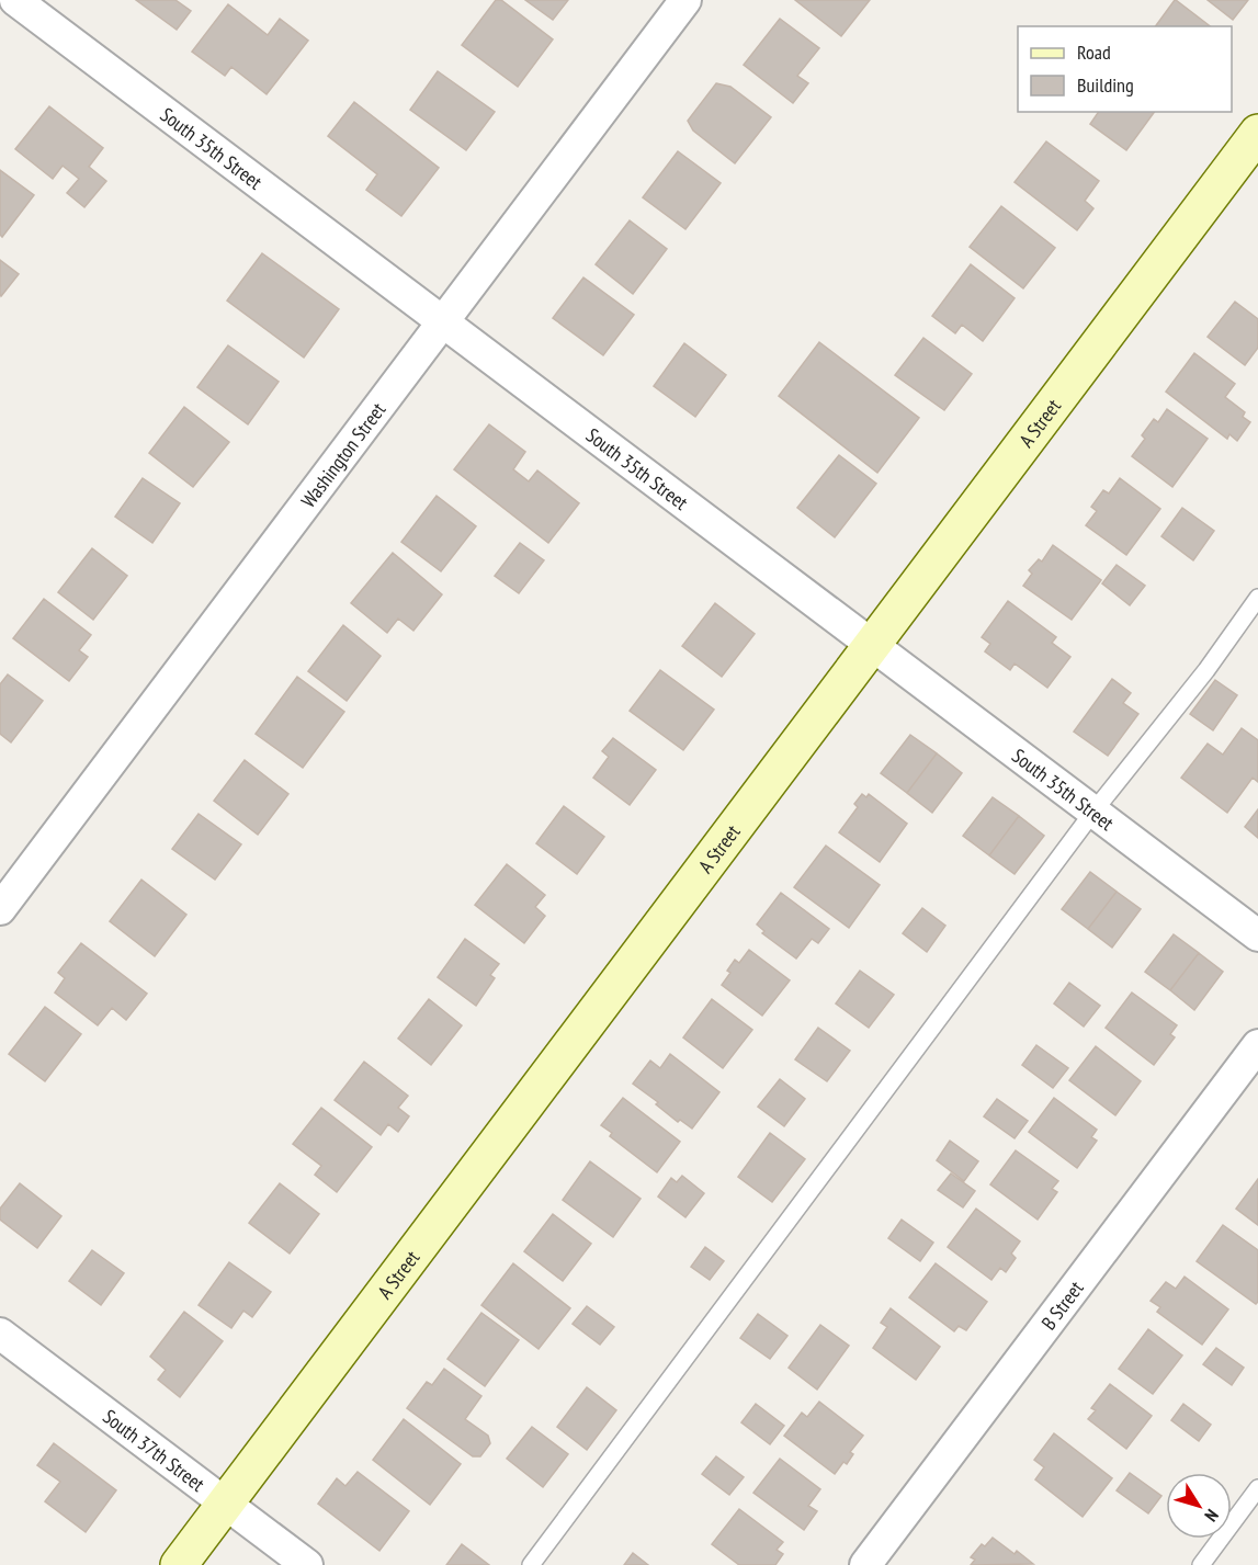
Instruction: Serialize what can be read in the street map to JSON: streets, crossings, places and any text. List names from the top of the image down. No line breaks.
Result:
{"streets":{"main road":["A Street"],"street":["South 35th Street","Washington Street","B Street","South 37th Street"]},"crossings":[["South 35th Street","A Street"],["South 35th Street","Washington Street"],["A Street","South 37th Street"]],"legend":["Road","Building"],"north":"bottom right"}
